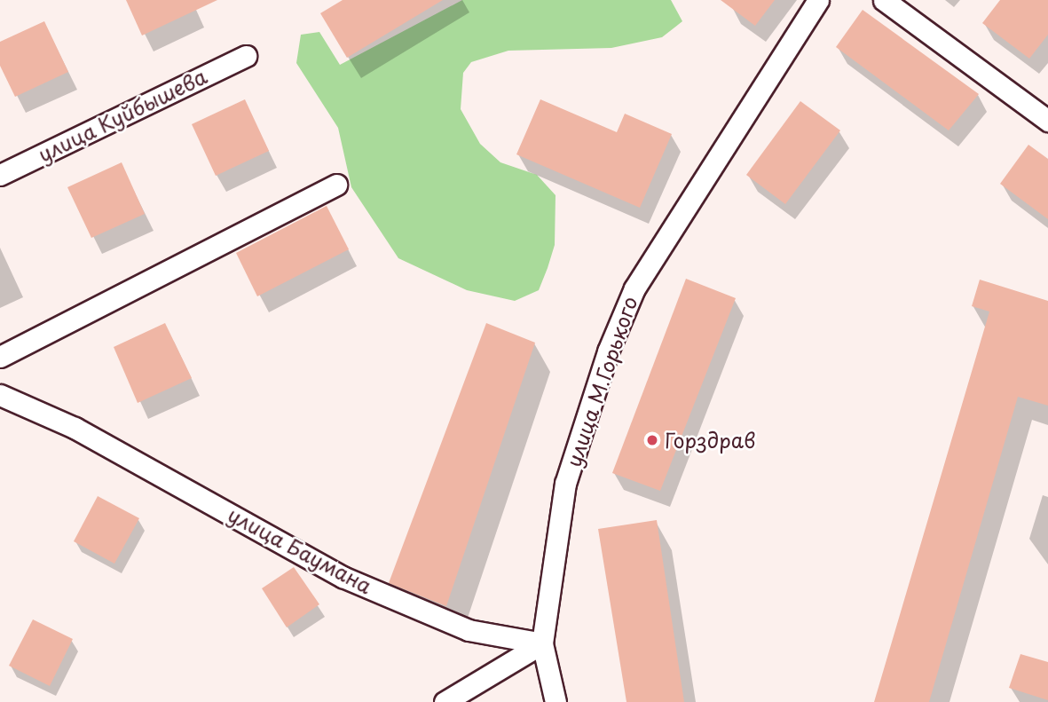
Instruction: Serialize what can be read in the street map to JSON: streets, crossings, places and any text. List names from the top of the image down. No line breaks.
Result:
{"streets":{"street":["улица Куйбышева","улица М.Горького","улица Баумана"]},"crossings":[["улица М.Горького","улица Баумана"]],"places":["Горздрав"]}
